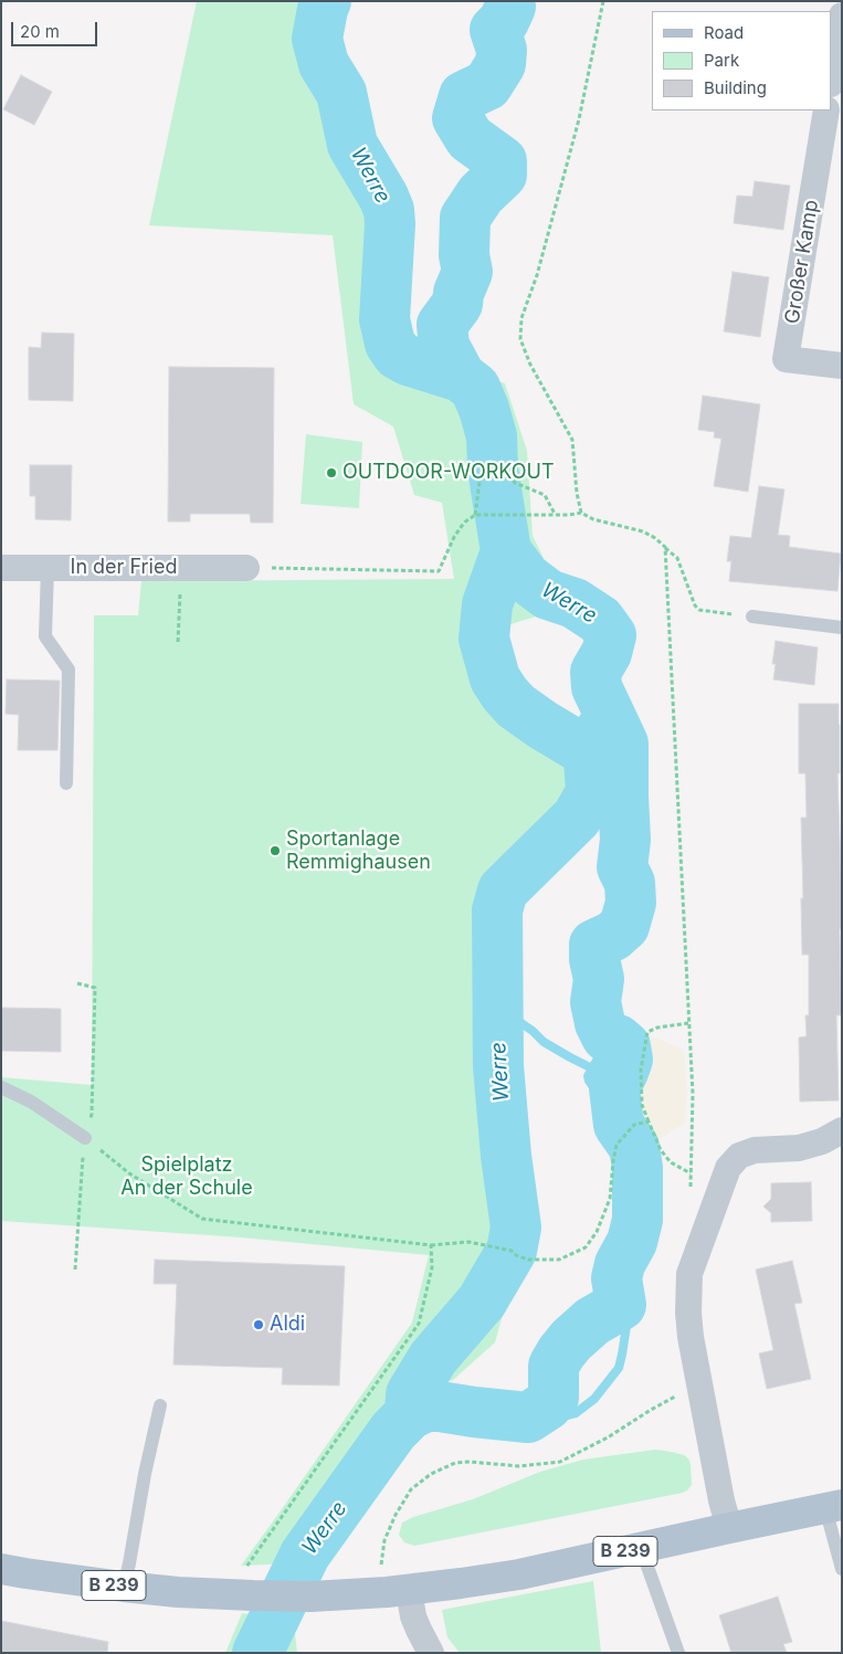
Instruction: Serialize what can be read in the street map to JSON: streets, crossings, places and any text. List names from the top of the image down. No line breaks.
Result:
{"streets":{"main road":["B 239"],"street":["Großer Kamp","In der Fried"]},"water":["Werre"],"parks":["Spielplatz An der Schule"],"places":["OUTDOOR-WORKOUT","Sportanlage Remmighausen","Aldi"],"legend":["Road","Park","Building"],"scale_bar":"20 m"}
